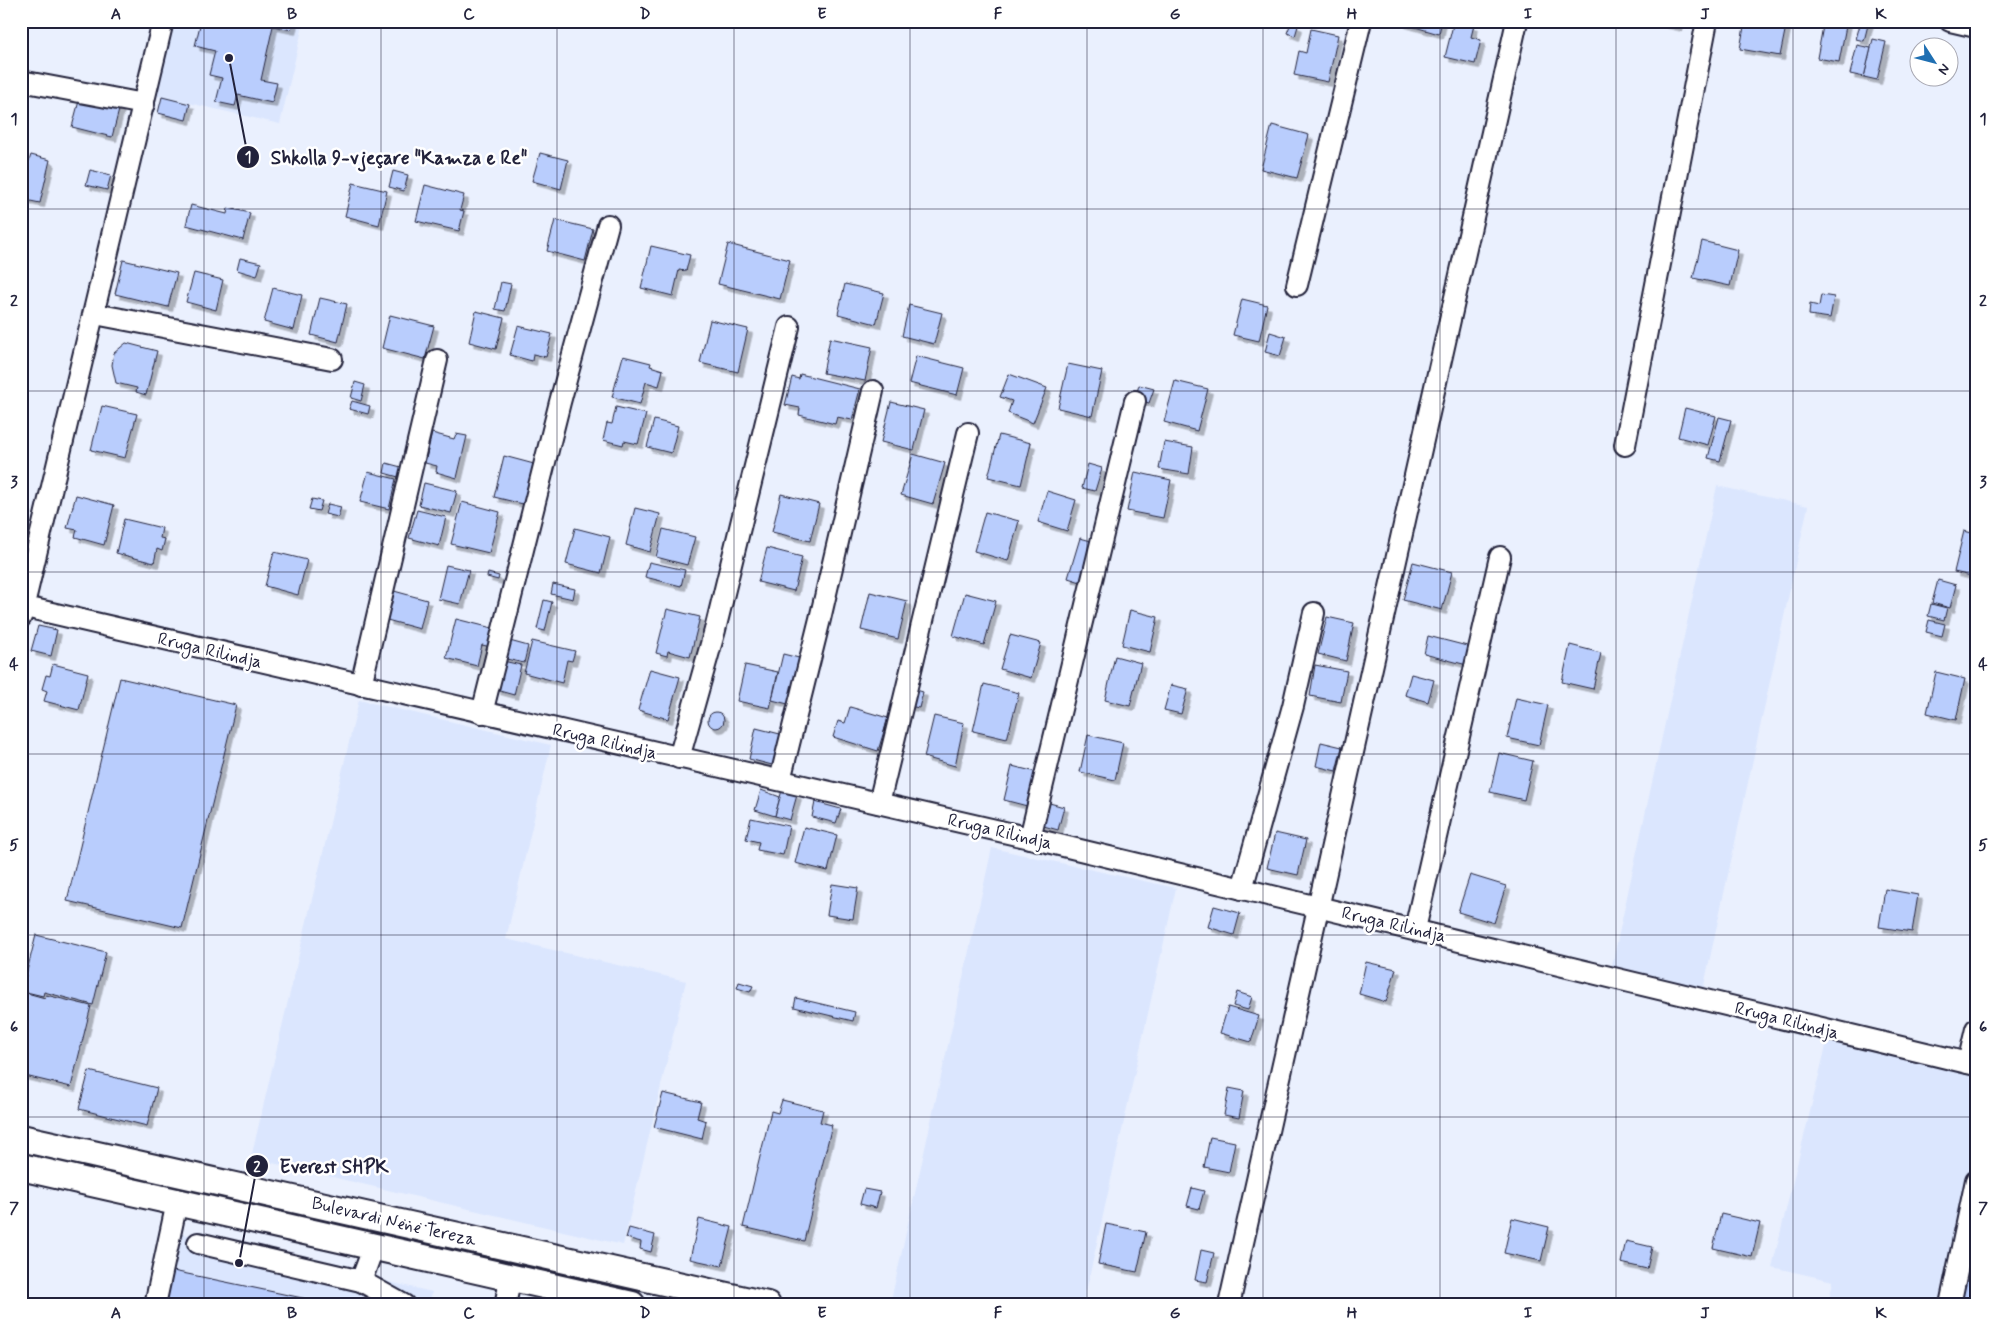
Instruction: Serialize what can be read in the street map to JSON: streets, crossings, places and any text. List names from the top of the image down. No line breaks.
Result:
{"streets":{"main road":["Bulevardi Nënë Tereza"],"street":["Rruga Rilindja"]},"places":["Shkolla 9-vjeçare \"Kamza e Re\"","Everest SHPK"],"north":"bottom right","grid":{"columns":["A","B","C","D","E","F","G","H","I","J","K"],"rows":["1","2","3","4","5","6","7"]}}
